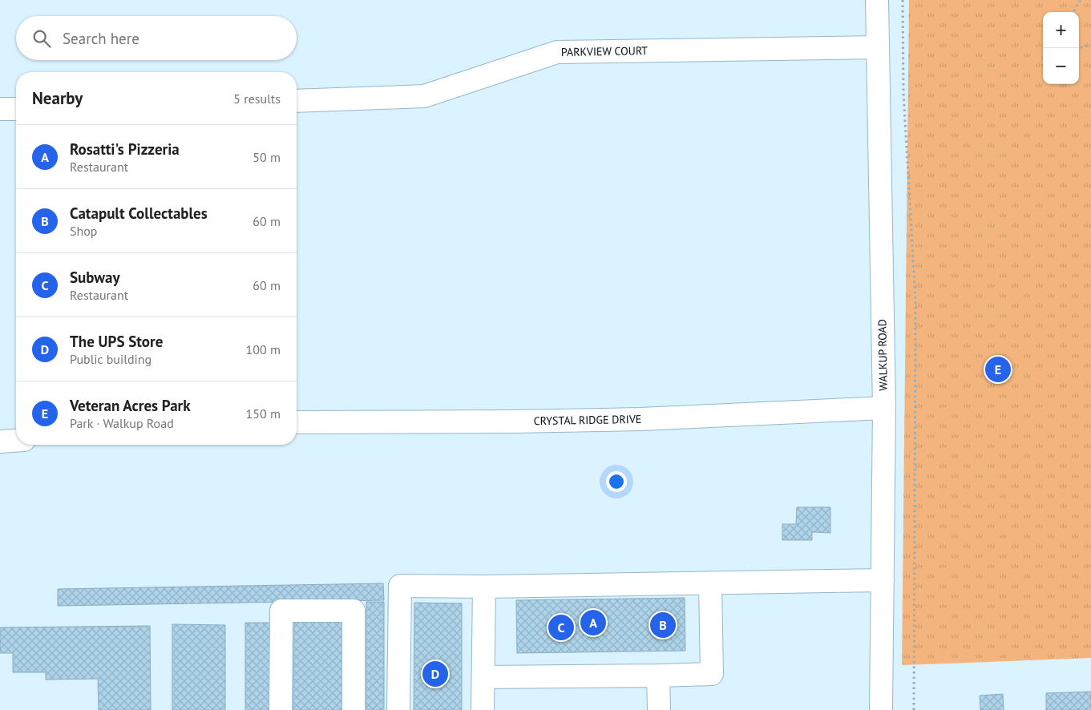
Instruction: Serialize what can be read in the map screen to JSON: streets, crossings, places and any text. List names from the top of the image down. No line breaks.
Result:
{"streets":{"street":["PARKVIEW COURT","WALKUP ROAD","CRYSTAL RIDGE DRIVE"]},"crossings":[["PARKVIEW COURT","WALKUP ROAD"],["WALKUP ROAD","CRYSTAL RIDGE DRIVE"]],"page":{"map_buttons":["+","−"],"search":"Search here","heading":["Nearby","5 results"],"list":[{"mark":"A","name":"Rosatti's Pizzeria","note":"Restaurant","value":"50 m"},{"mark":"B","name":"Catapult Collectables","note":"Shop","value":"60 m"},{"mark":"C","name":"Subway","note":"Restaurant","value":"60 m"},{"mark":"D","name":"The UPS Store","note":"Public building","value":"100 m"},{"mark":"E","name":"Veteran Acres Park","note":"Park · Walkup Road","value":"150 m"}],"pins":["E","A","B","C","D"]}}
